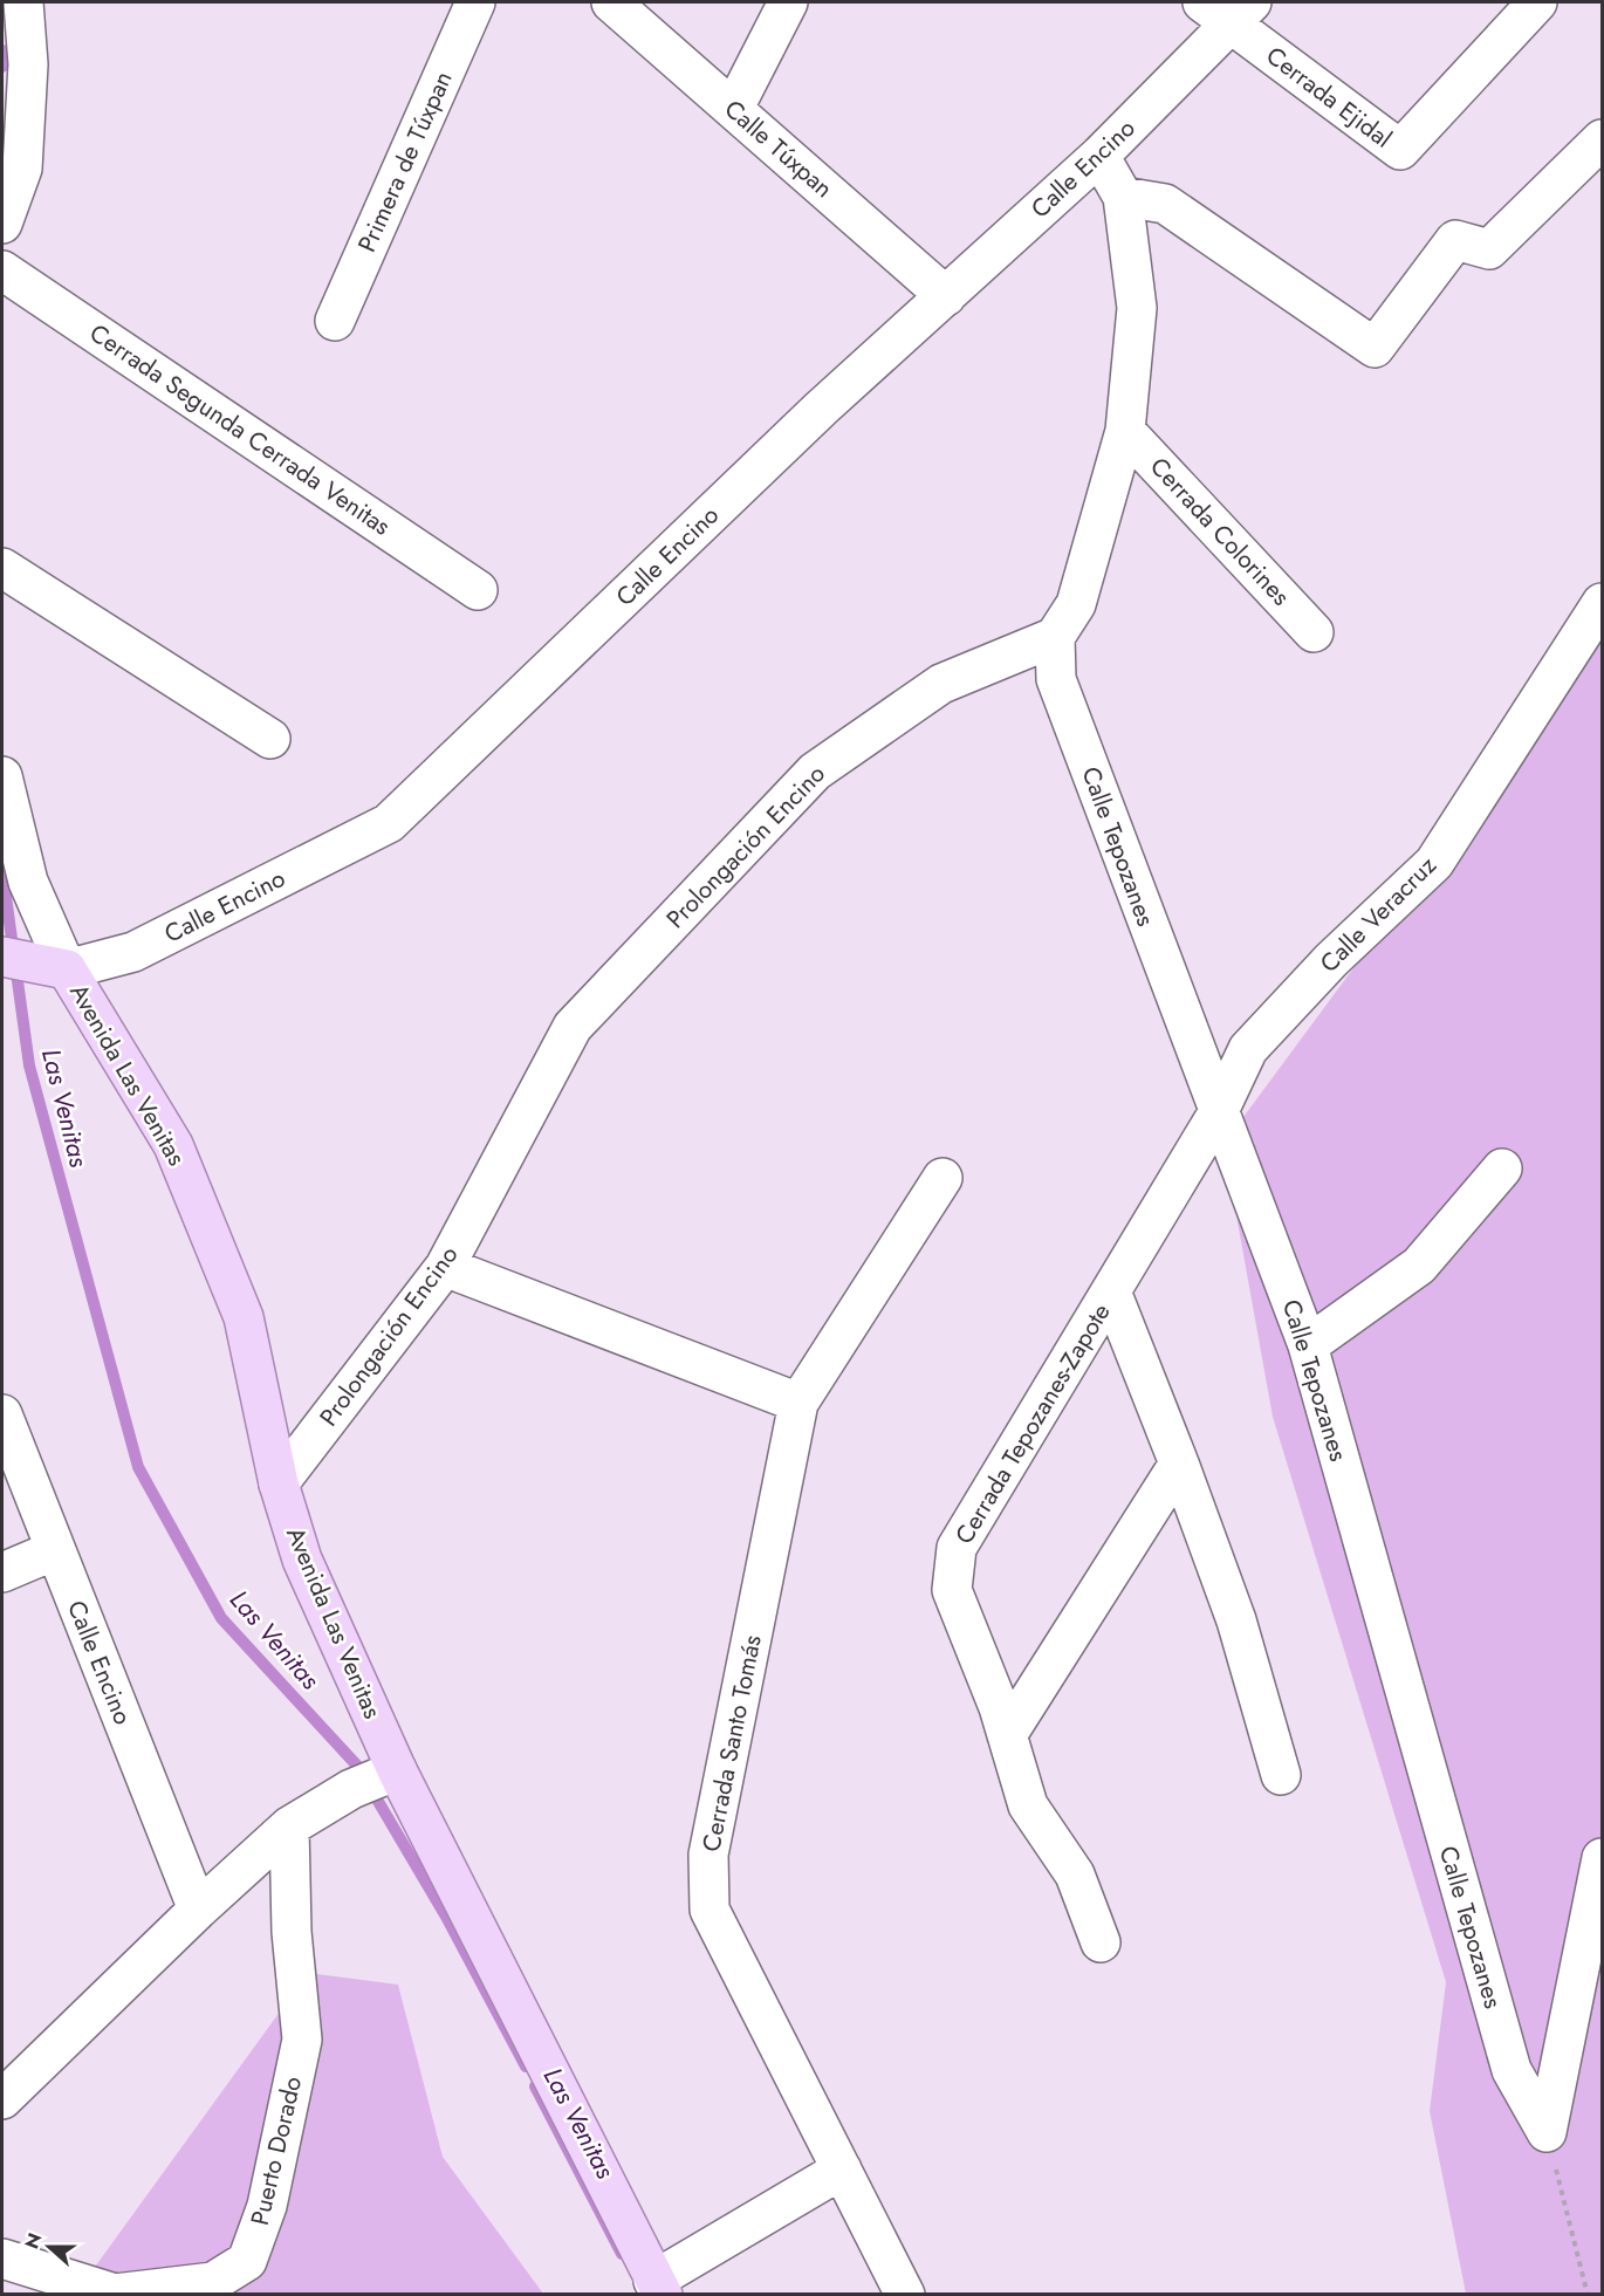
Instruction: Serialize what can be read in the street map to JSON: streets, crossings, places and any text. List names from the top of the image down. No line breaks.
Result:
{"streets":{"main road":["Calle Encino","Avenida Las Venitas"],"street":["Cerrada Ejidal","Calle Túxpan","Primera de Túxpan","Cerrada Segunda Cerrada Venitas","Cerrada Colorines","Prolongación Encino","Calle Tepozanes","Calle Veracruz","Cerrada Tepozanes-Zapote","Cerrada Santo Tomás","Puerto Dorado"]},"crossings":[["Cerrada Ejidal","Calle Encino"],["Calle Túxpan","Calle Encino"],["Calle Encino","Avenida Las Venitas"],["Prolongación Encino","Calle Tepozanes"],["Prolongación Encino","Avenida Las Venitas"],["Calle Tepozanes","Calle Veracruz"],["Calle Tepozanes","Cerrada Tepozanes-Zapote"],["Calle Veracruz","Cerrada Tepozanes-Zapote"]],"water":["Las Venitas"],"north":"left"}
